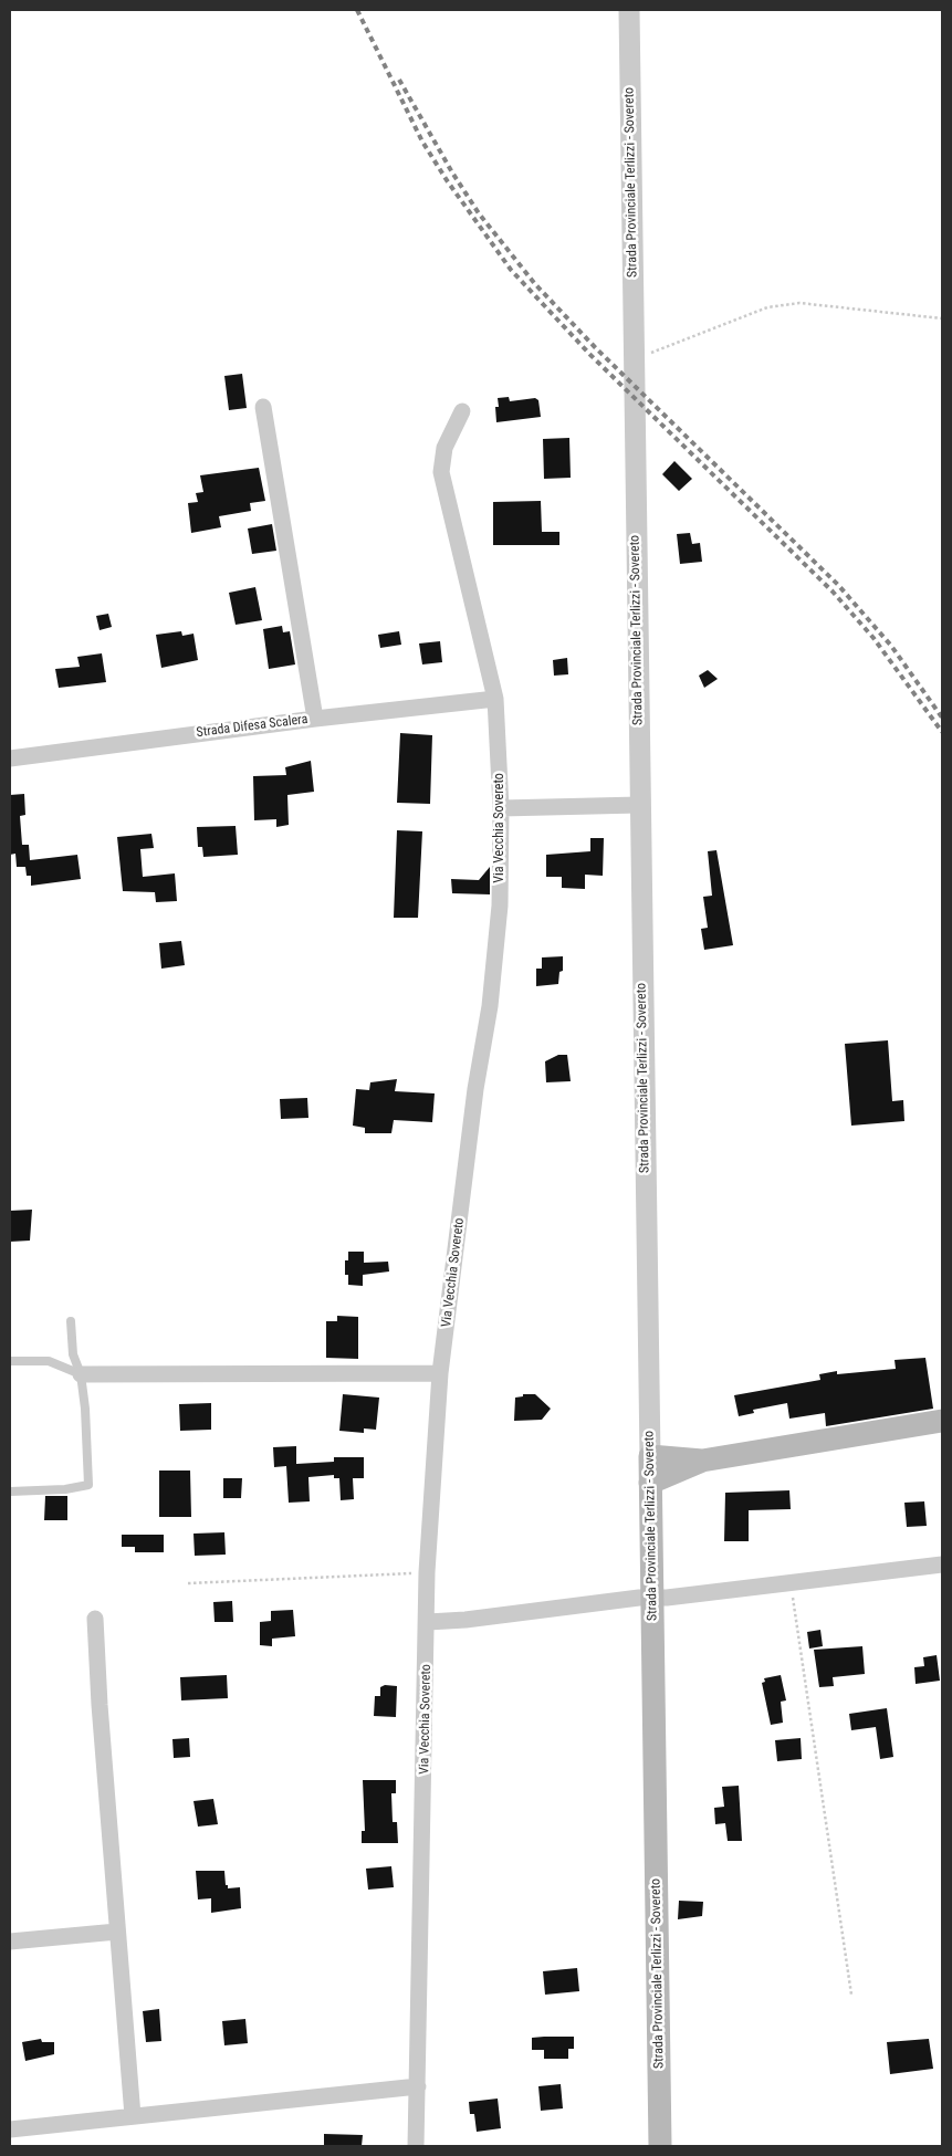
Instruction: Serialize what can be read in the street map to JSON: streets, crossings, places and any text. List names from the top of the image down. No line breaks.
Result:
{"streets":{"main road":["Strada Provinciale Terlizzi - Sovereto"],"street":["Strada Difesa Scalera","Via Vecchia Sovereto"]},"crossings":[["Strada Difesa Scalera","Via Vecchia Sovereto"]]}
